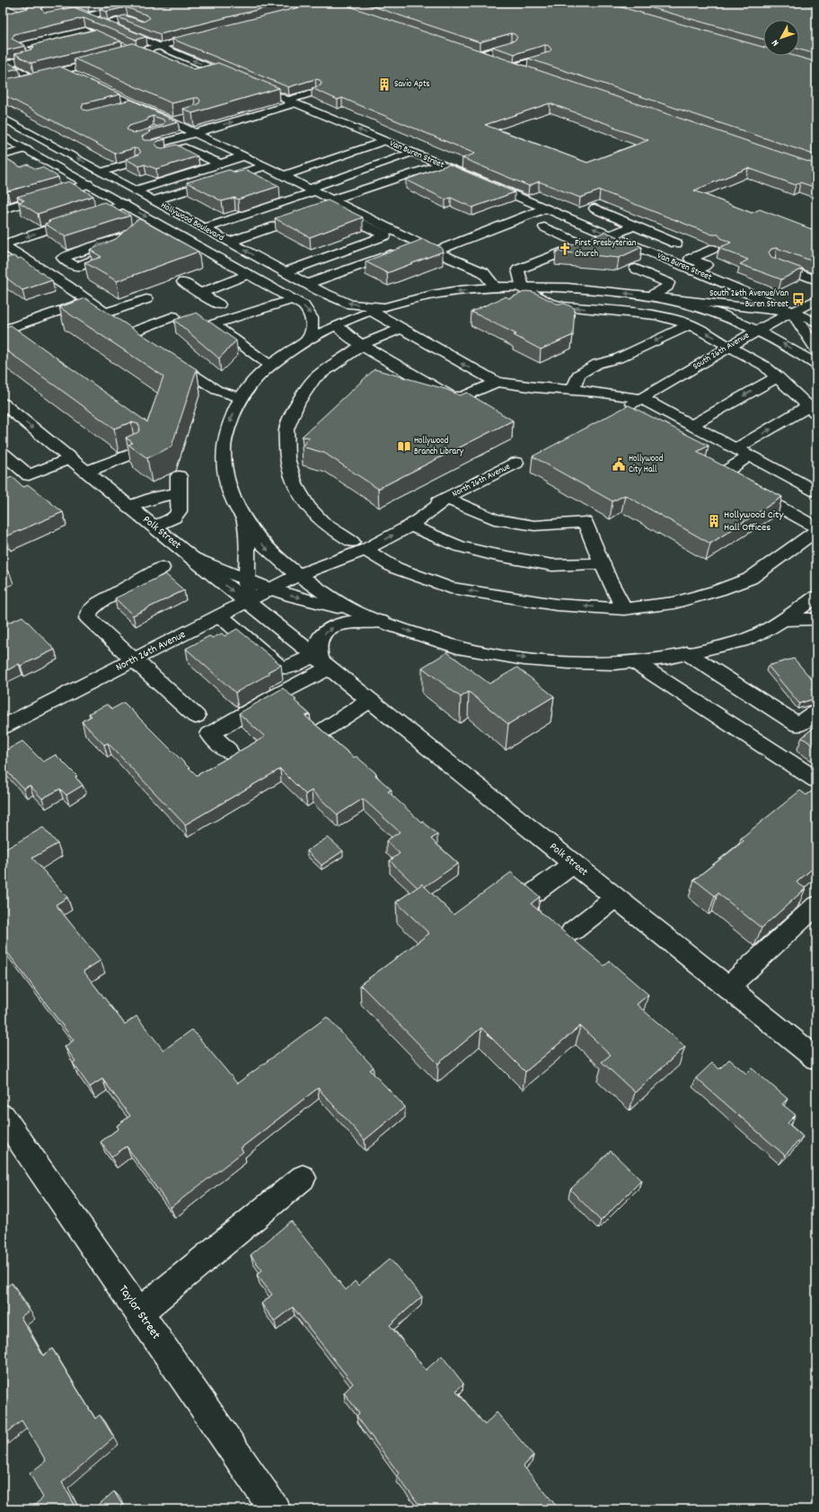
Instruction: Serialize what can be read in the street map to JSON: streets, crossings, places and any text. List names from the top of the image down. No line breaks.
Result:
{"streets":{"main road":["Van Buren Street","Hollywood Boulevard","South 26th Avenue","North 26th Avenue","Polk Street","Taylor Street"]},"crossings":[["Van Buren Street","South 26th Avenue"],["North 26th Avenue","Polk Street"]],"places":{"building":["Savio Apts","Hollywood City Hall Offices"],"church":["First Presbyterian Church"],"bus stop":["South 26th Avenue/Van Buren Street"],"library":["Hollywood Branch Library"],"public building":["Hollywood City Hall"]},"north":"bottom left"}
